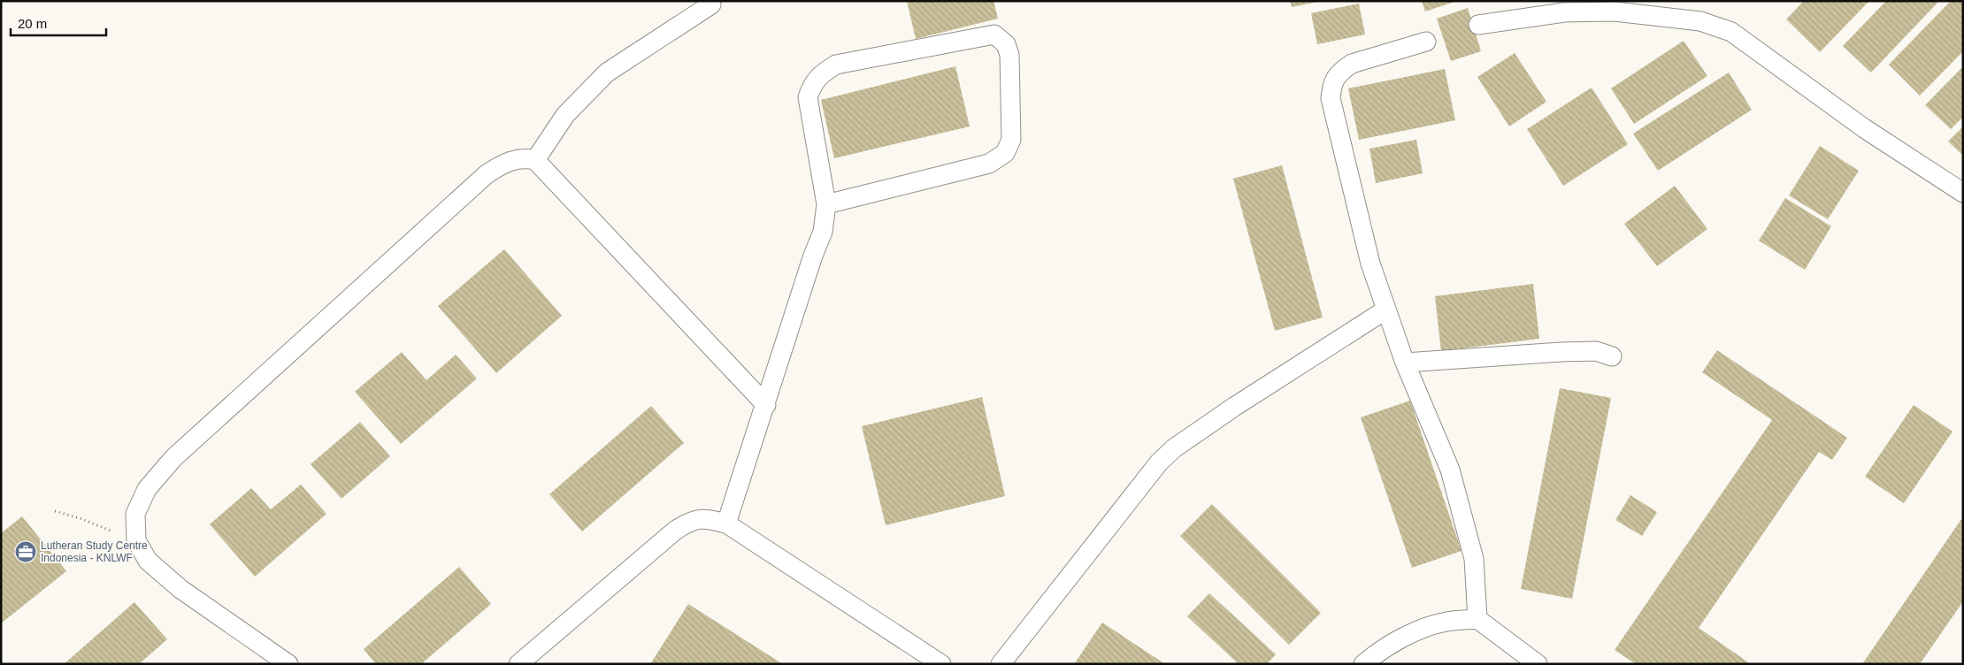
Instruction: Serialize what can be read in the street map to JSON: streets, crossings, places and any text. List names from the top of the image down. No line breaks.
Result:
{"places":{"office":["Lutheran Study Centre Indonesia - KNLWF"]},"scale_bar":"20 m"}
